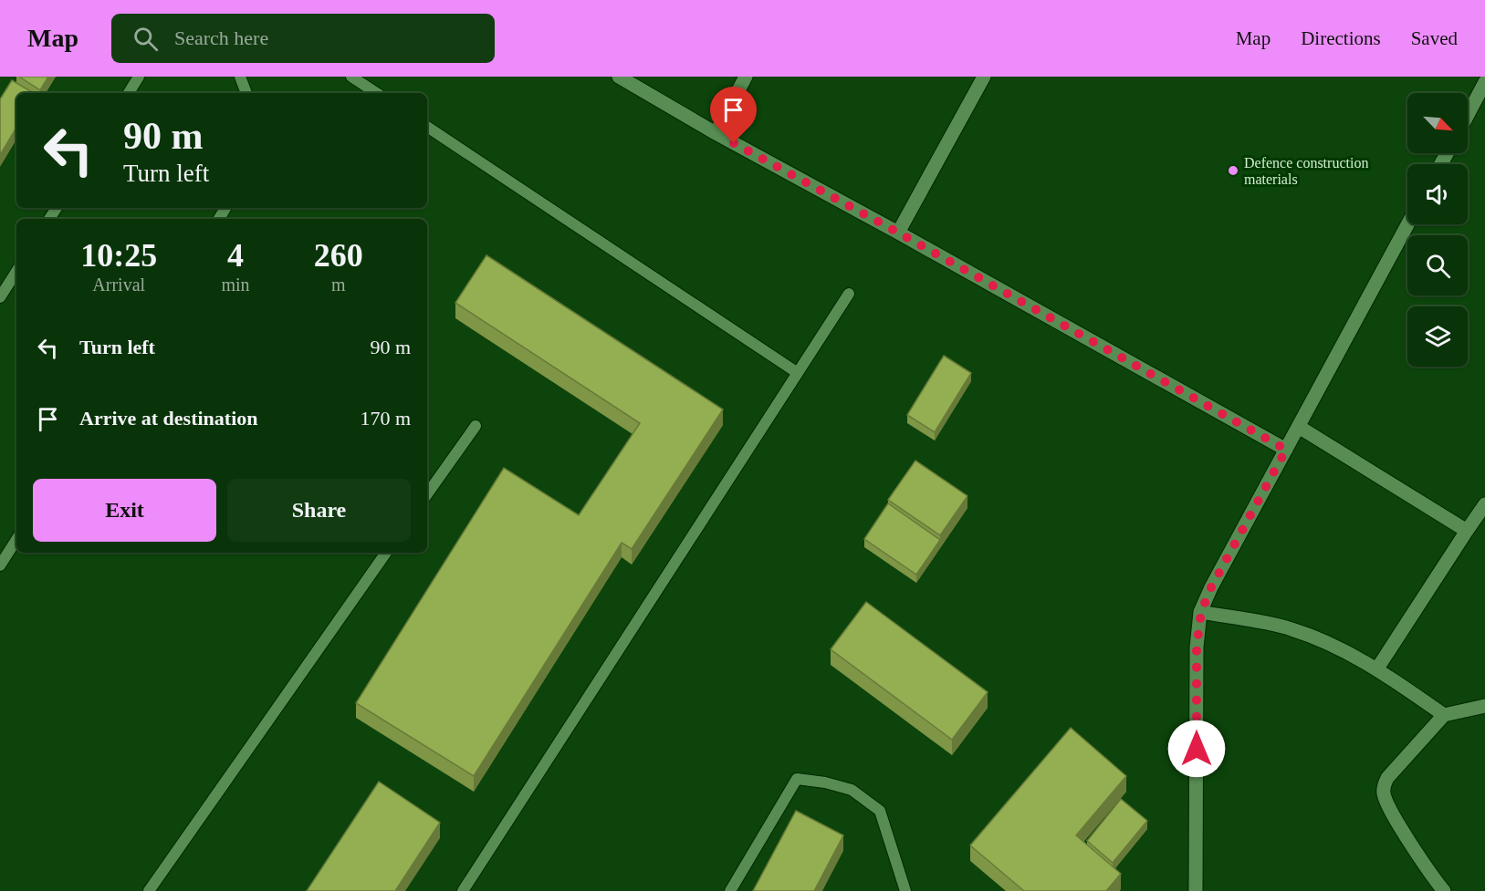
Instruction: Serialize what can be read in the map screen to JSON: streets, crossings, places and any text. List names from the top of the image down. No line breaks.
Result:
{"places":["Defence construction materials"],"north":"bottom right","page":{"header":"Map","search":"Search here","nav":["Map","Directions","Saved"],"turn":["90 m","Turn left"],"eta":["10:25","Arrival","4","min","260","m"],"list":[{"name":"Turn left","value":"90 m"},{"name":"Arrive at destination","value":"170 m"}],"buttons":["Exit","Share"]}}
